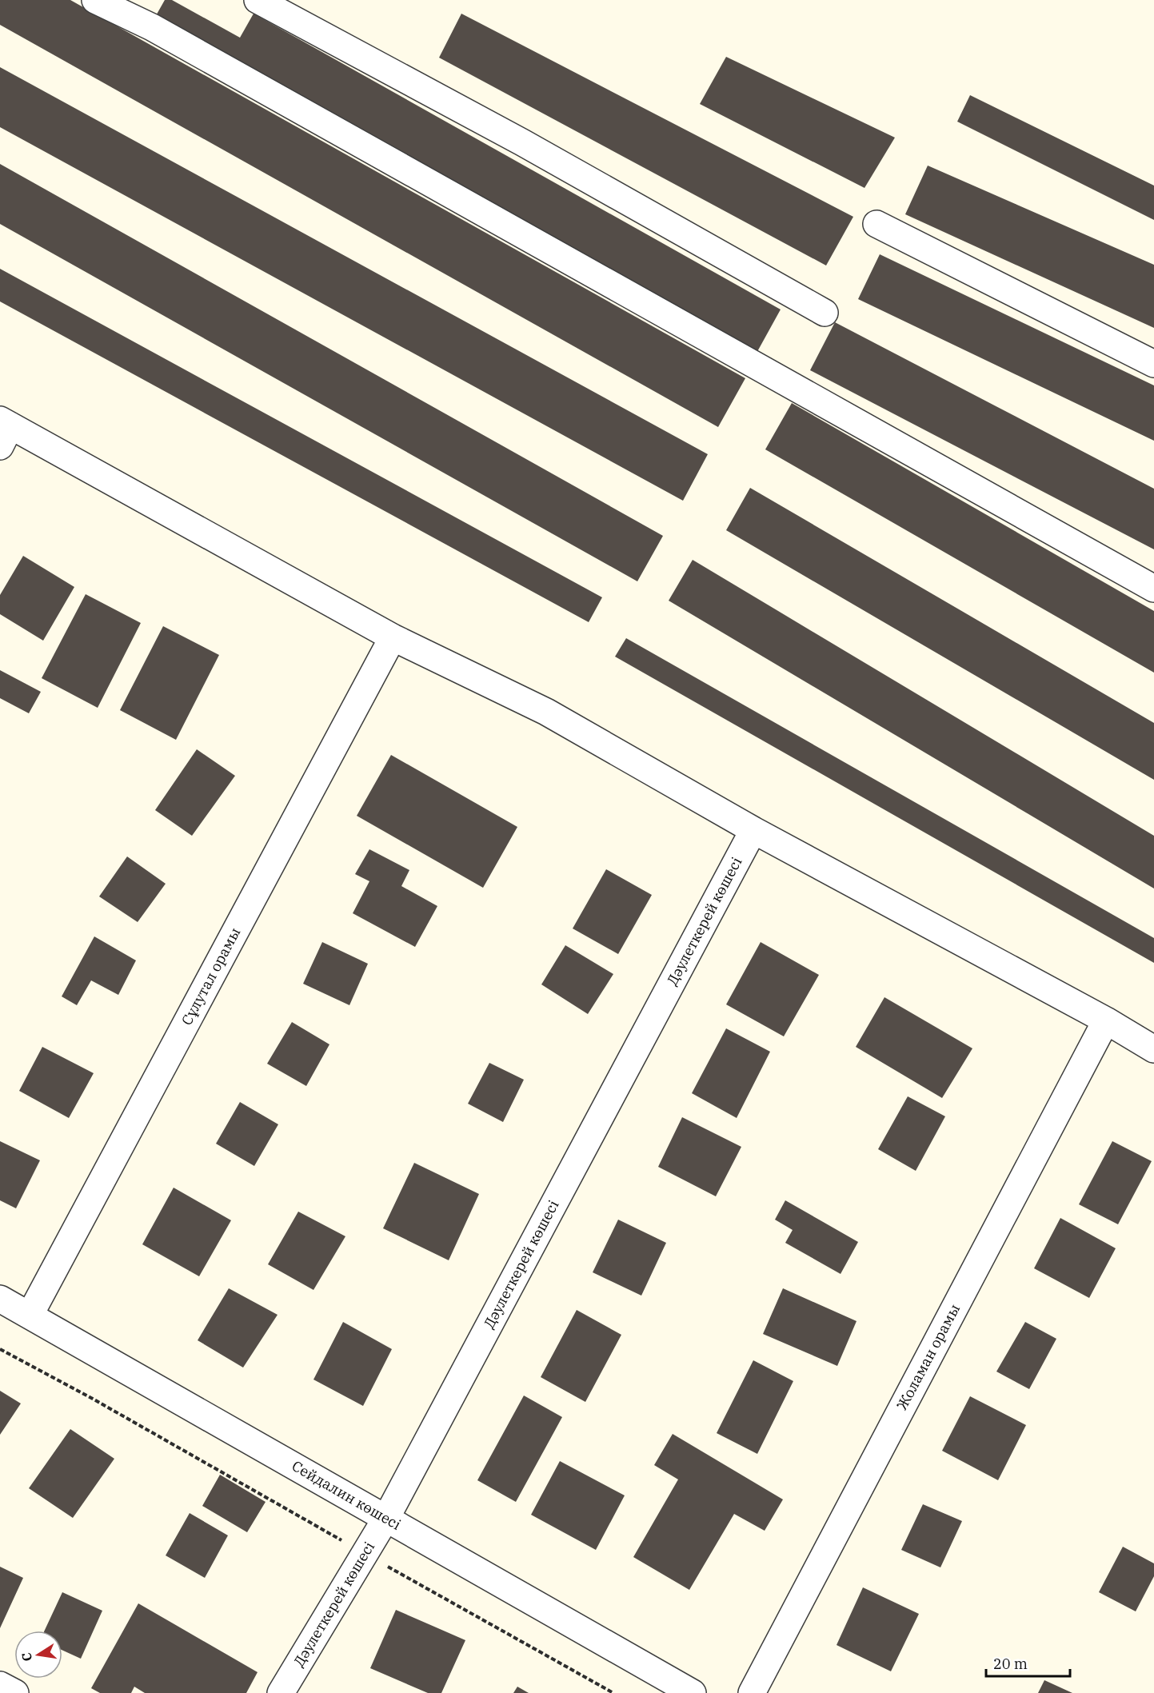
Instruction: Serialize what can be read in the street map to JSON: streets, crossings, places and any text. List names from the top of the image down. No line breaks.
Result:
{"streets":{"street":["Дәулеткерей көшесі","Сұлутал орамы","Жоламан орамы","Сейдалин көшесі"]},"crossings":[["Дәулеткерей көшесі","Сейдалин көшесі"],["Сұлутал орамы","Сейдалин көшесі"]],"scale_bar":"20 m","north":"left"}
